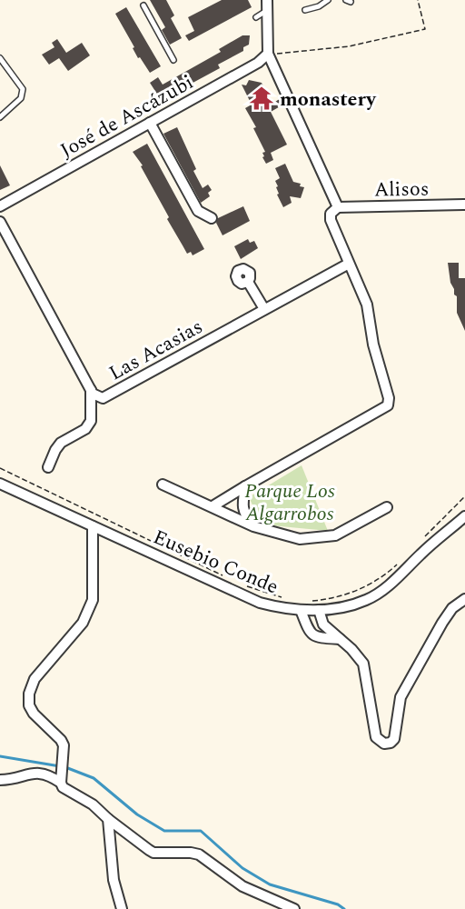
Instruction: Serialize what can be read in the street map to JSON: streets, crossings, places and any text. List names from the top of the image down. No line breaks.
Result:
{"streets":{"street":["José de Ascázubi","Alisos","Las Acasias","Eusebio Conde"]},"parks":["Parque Los Algarrobos"],"places":{"temple":["monastery"]}}
